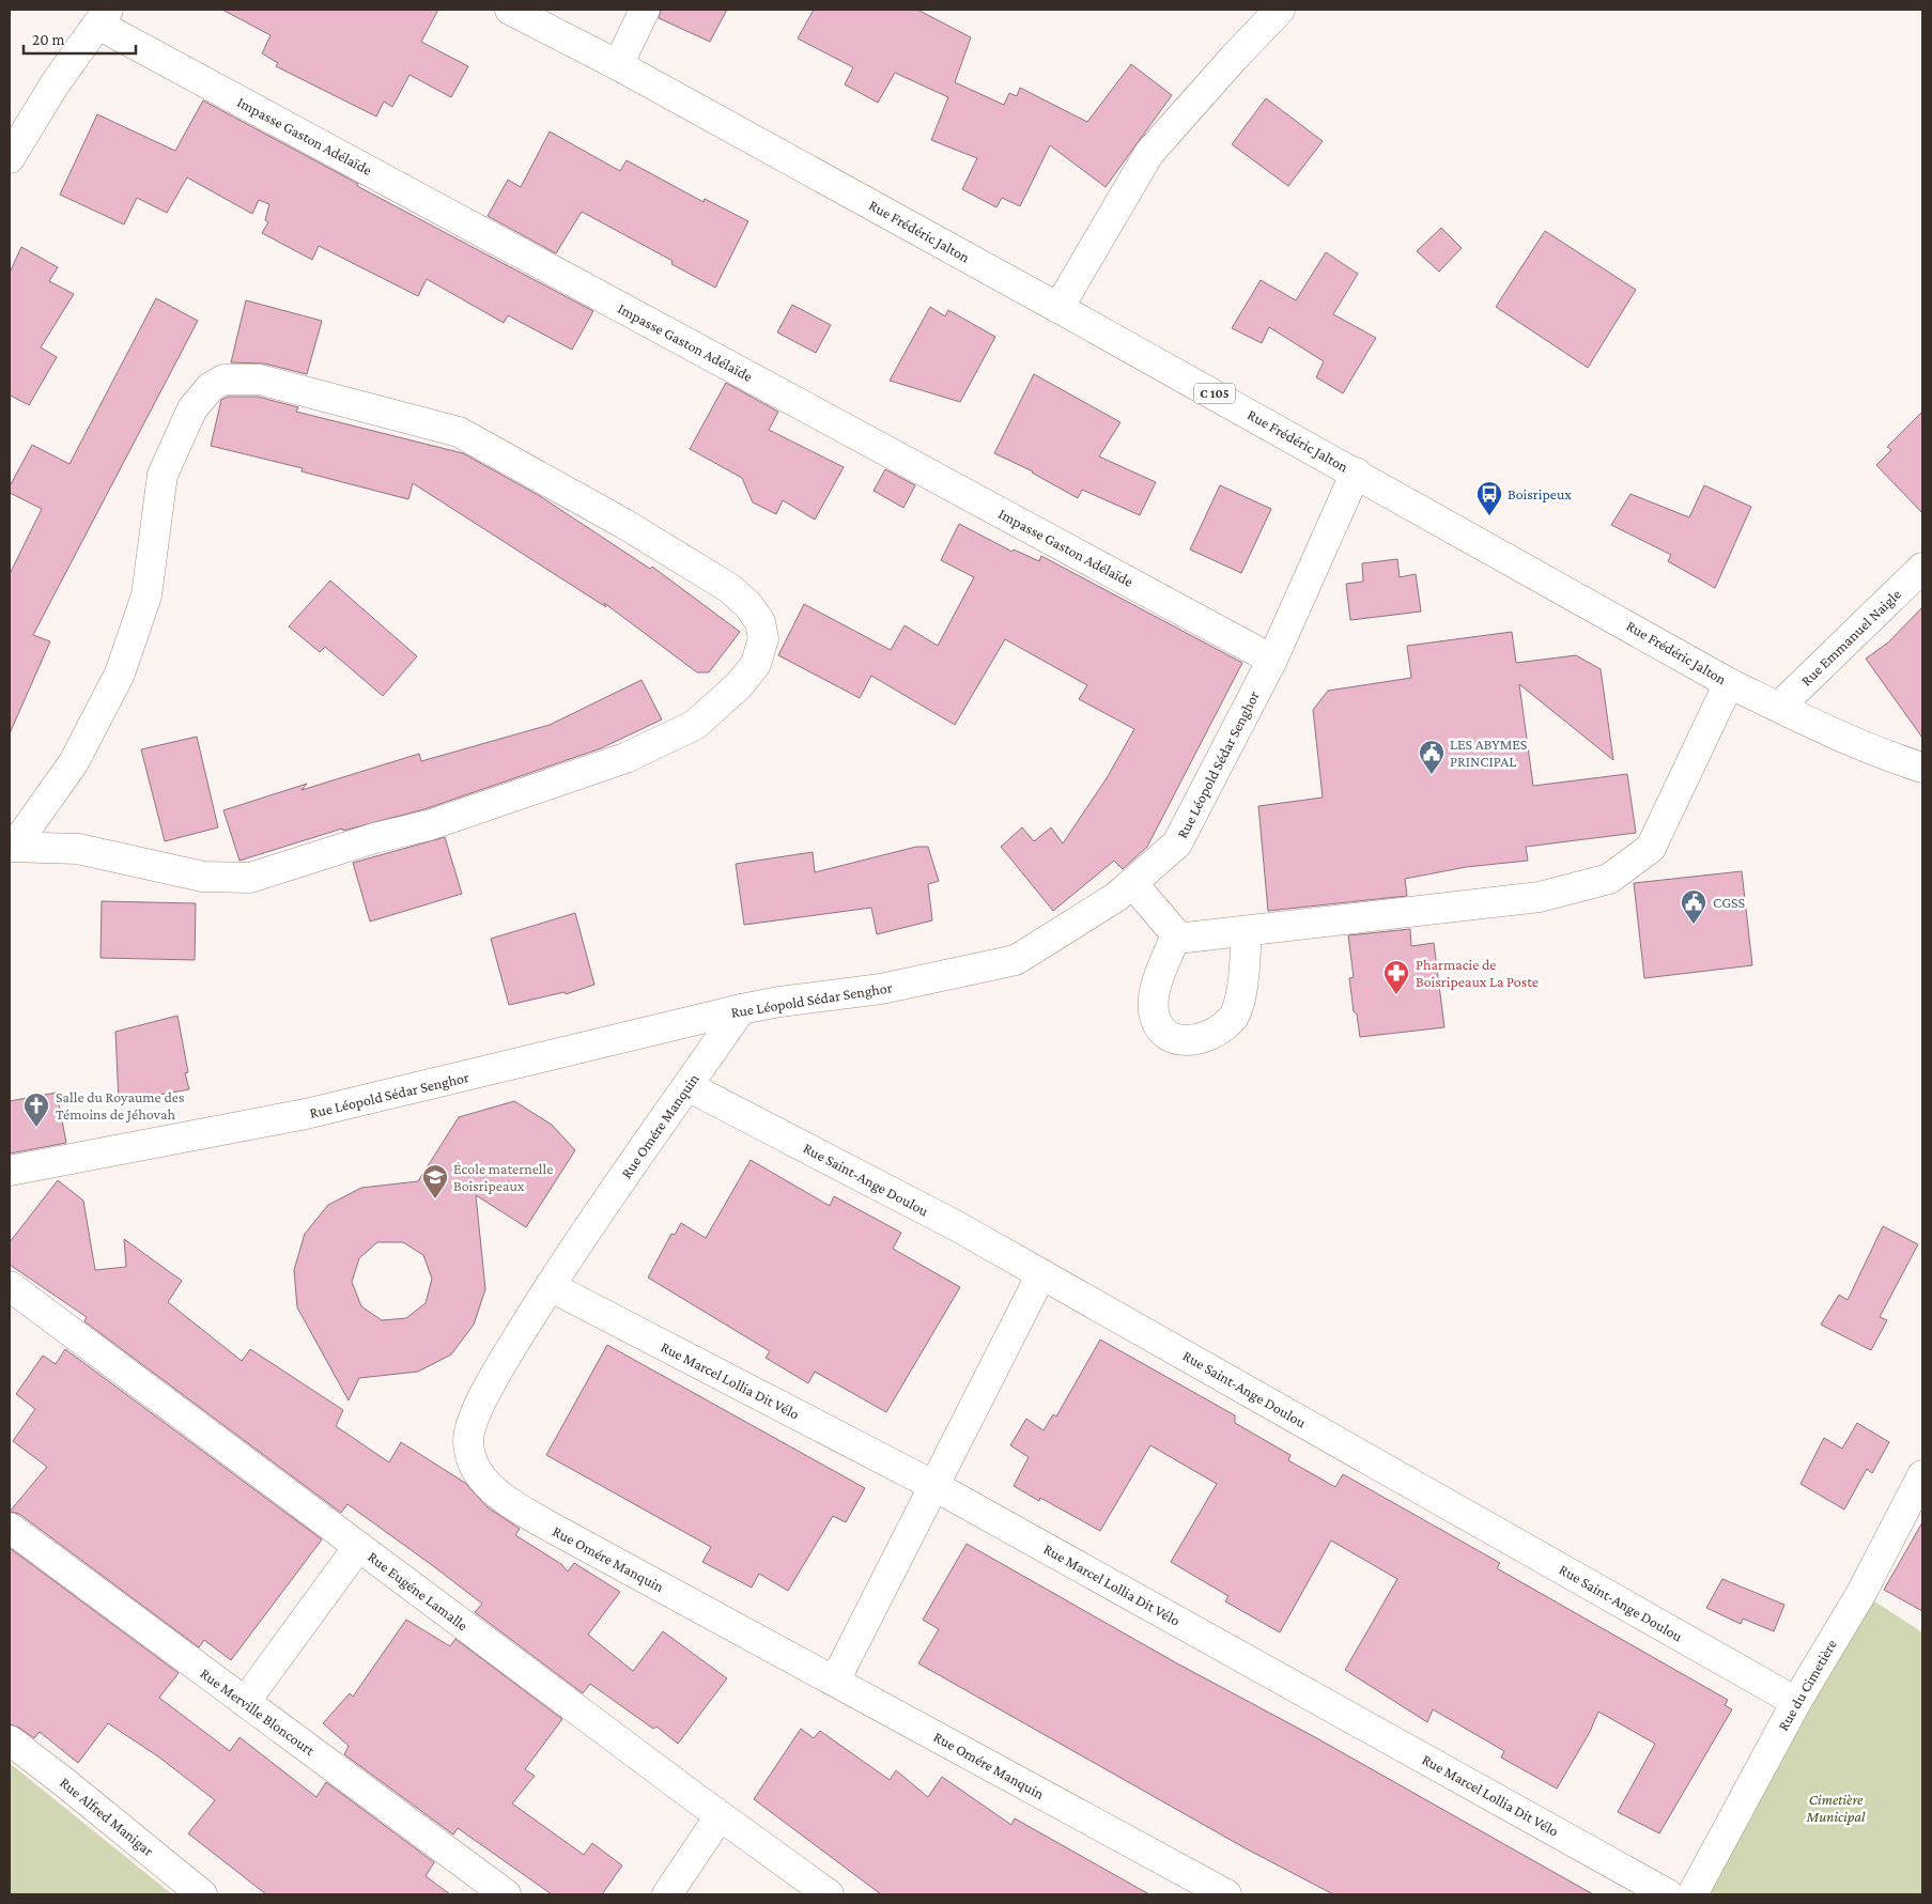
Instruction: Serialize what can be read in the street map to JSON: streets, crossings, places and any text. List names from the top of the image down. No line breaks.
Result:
{"streets":{"street":["Impasse Gaston Adélaïde","Rue Frédéric Jalton","C 105","Rue Emmanuel Naigle","Rue Léopold Sédar Senghor","Rue Omére Manquin","Rue Saint-Ange Doulou","Rue Marcel Lollia Dit Vélo","Rue Eugéne Lamalle","Rue du Cimetière","Rue Merville Bloncourt","Rue Alfred Manigar"]},"crossings":[["Impasse Gaston Adélaïde","Rue Léopold Sédar Senghor"],["Rue Frédéric Jalton","Rue Emmanuel Naigle"],["Rue Frédéric Jalton","Rue Léopold Sédar Senghor"],["Rue Léopold Sédar Senghor","Rue Omére Manquin"],["Rue Omére Manquin","Rue Saint-Ange Doulou"],["Rue Omére Manquin","Rue Marcel Lollia Dit Vélo"],["Rue Saint-Ange Doulou","Rue du Cimetière"]],"parks":["Cimetière Municipal"],"places":{"bus stop":["Boisripeux"],"public building":["LES ABYMES PRINCIPAL","CGSS"],"pharmacy":["Pharmacie de Boisripeaux La Poste"],"church":["Salle du Royaume des Témoins de Jéhovah"],"school or university":["École maternelle Boisripeaux"]},"scale_bar":"20 m"}
